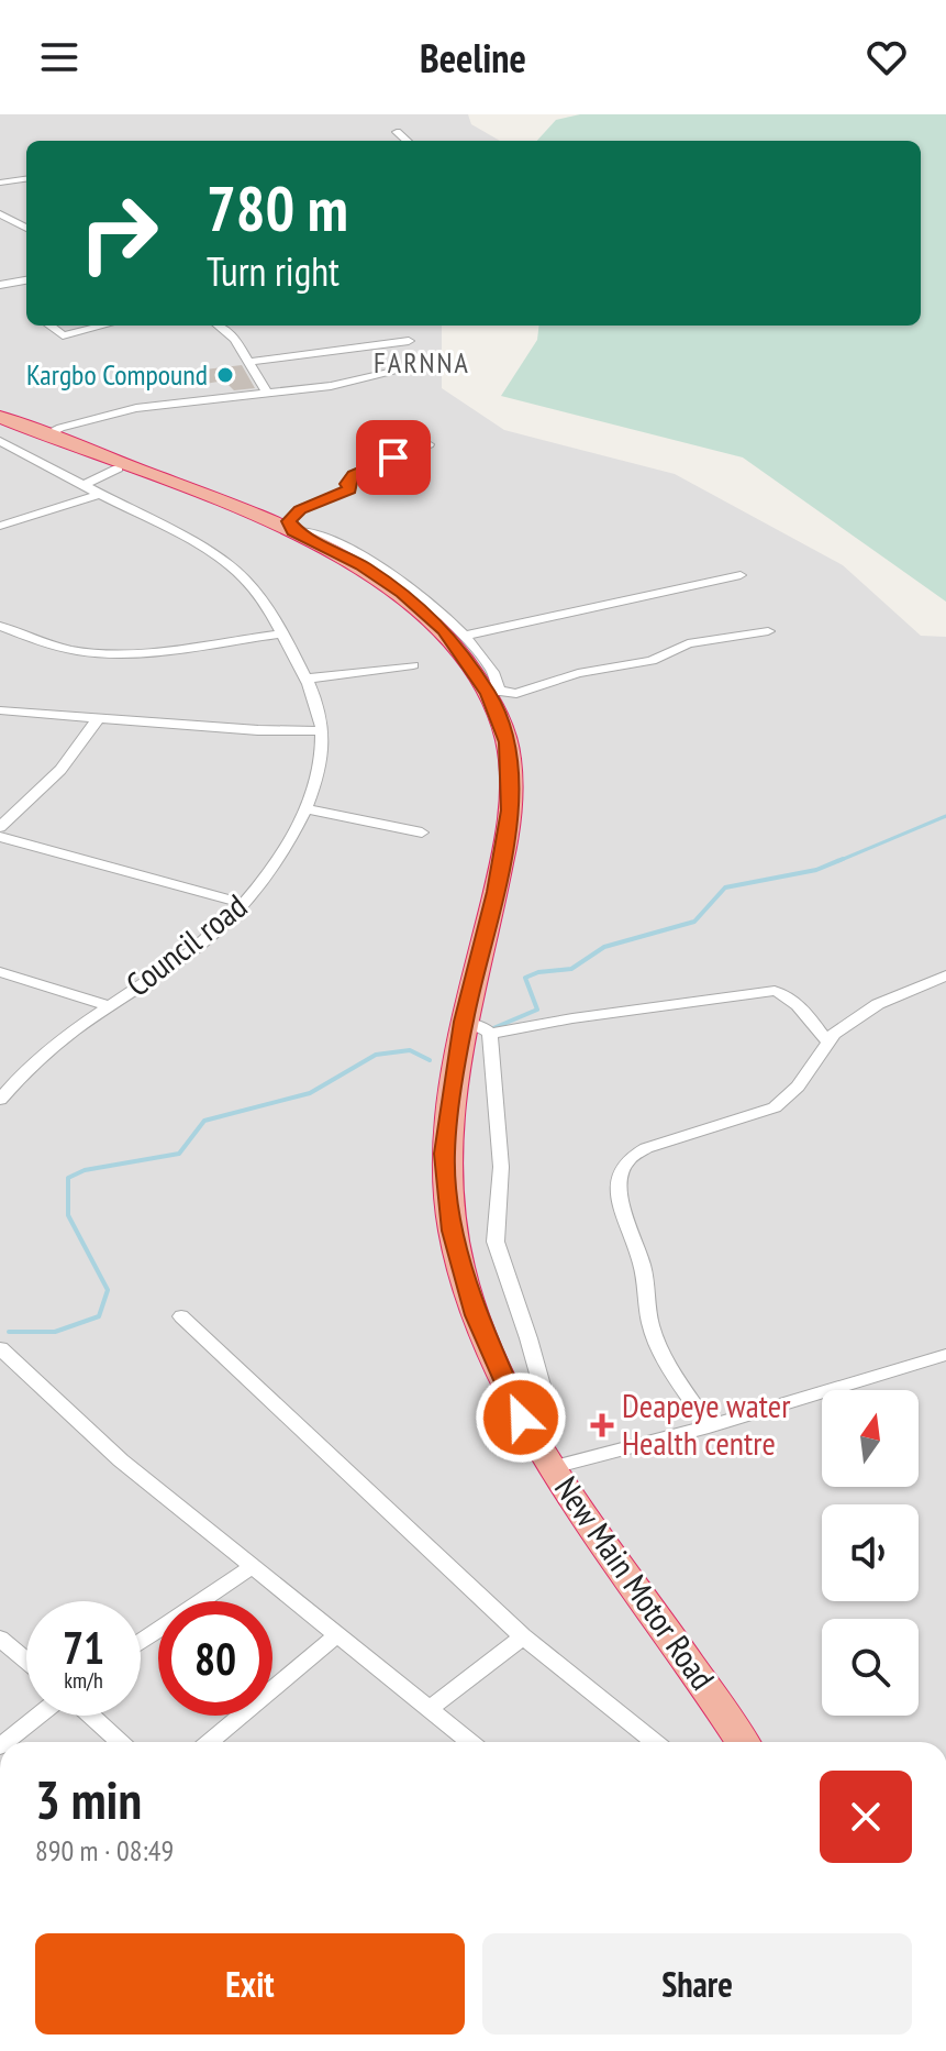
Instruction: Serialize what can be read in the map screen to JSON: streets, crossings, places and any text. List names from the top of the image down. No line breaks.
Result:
{"streets":{"highway":["New Main Motor Road"],"street":["Council road"]},"districts":["FARNNA"],"places":{"other":["Kargbo Compound"],"health":["Deapeye water Health centre"]},"north":"top","page":{"header":"Beeline","turn":["780 m","Turn right"],"speed":"71 km/h","limit":"80","heading":["3 min","890 m · 08:49"],"buttons":["Exit","Share"]}}
